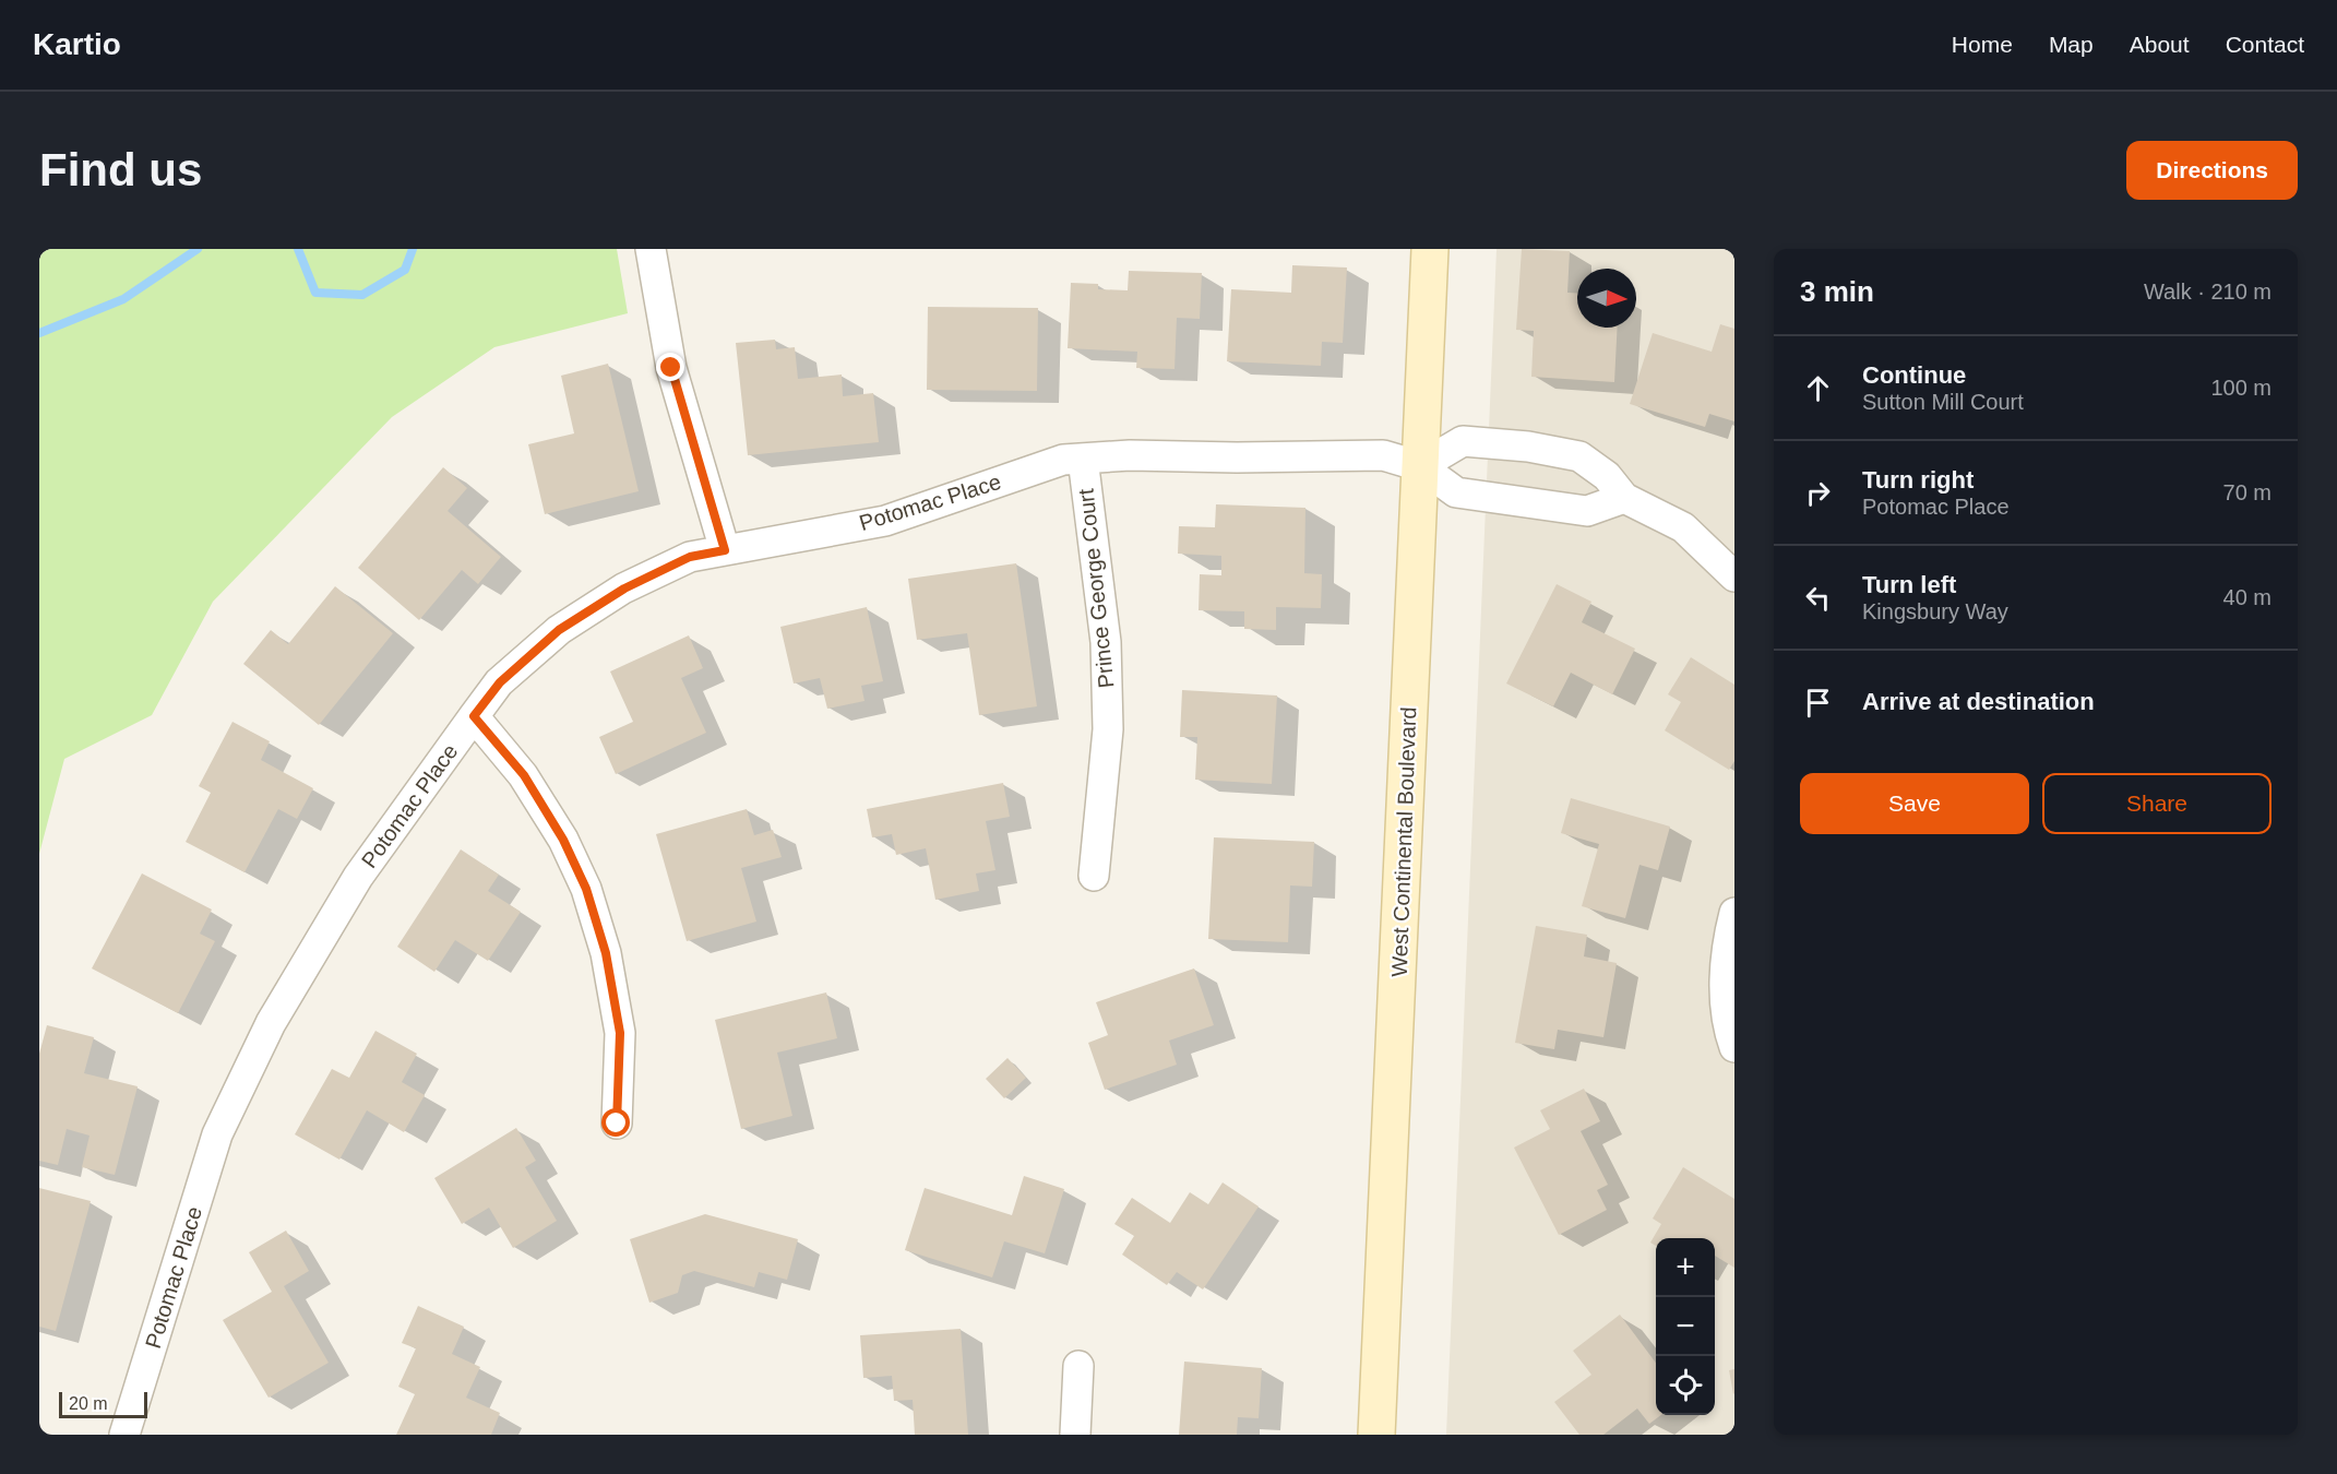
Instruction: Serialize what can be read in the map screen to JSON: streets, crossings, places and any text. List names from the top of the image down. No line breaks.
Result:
{"streets":{"main road":["West Continental Boulevard"],"street":["Potomac Place","Prince George Court"]},"crossings":[["Potomac Place","Prince George Court"],["Potomac Place","West Continental Boulevard"]],"scale_bar":"20 m","north":"right","page":{"header":"Kartio","nav":["Home","Map","About","Contact"],"buttons":["Directions",["Save","Share"]],"title":"Find us","heading":["3 min","Walk · 210 m"],"list":[["Continue","Sutton Mill Court","100 m"],["Turn right","Potomac Place","70 m"],["Turn left","Kingsbury Way","40 m"],"Arrive at destination"],"map_buttons":["+","−"],"scale":"20 m"}}
